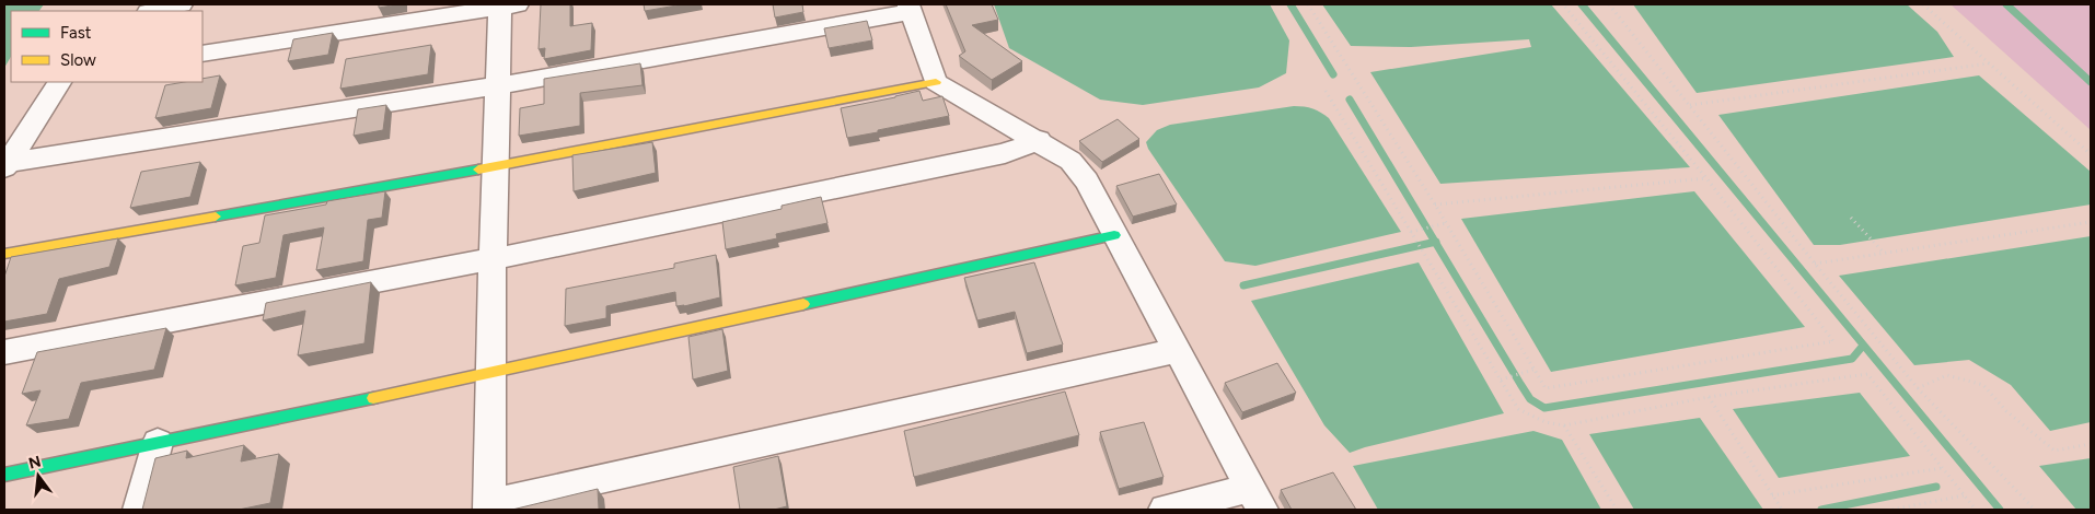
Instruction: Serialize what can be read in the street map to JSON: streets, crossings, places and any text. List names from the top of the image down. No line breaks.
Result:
{"legend":["Fast","Slow"],"north":"top"}
